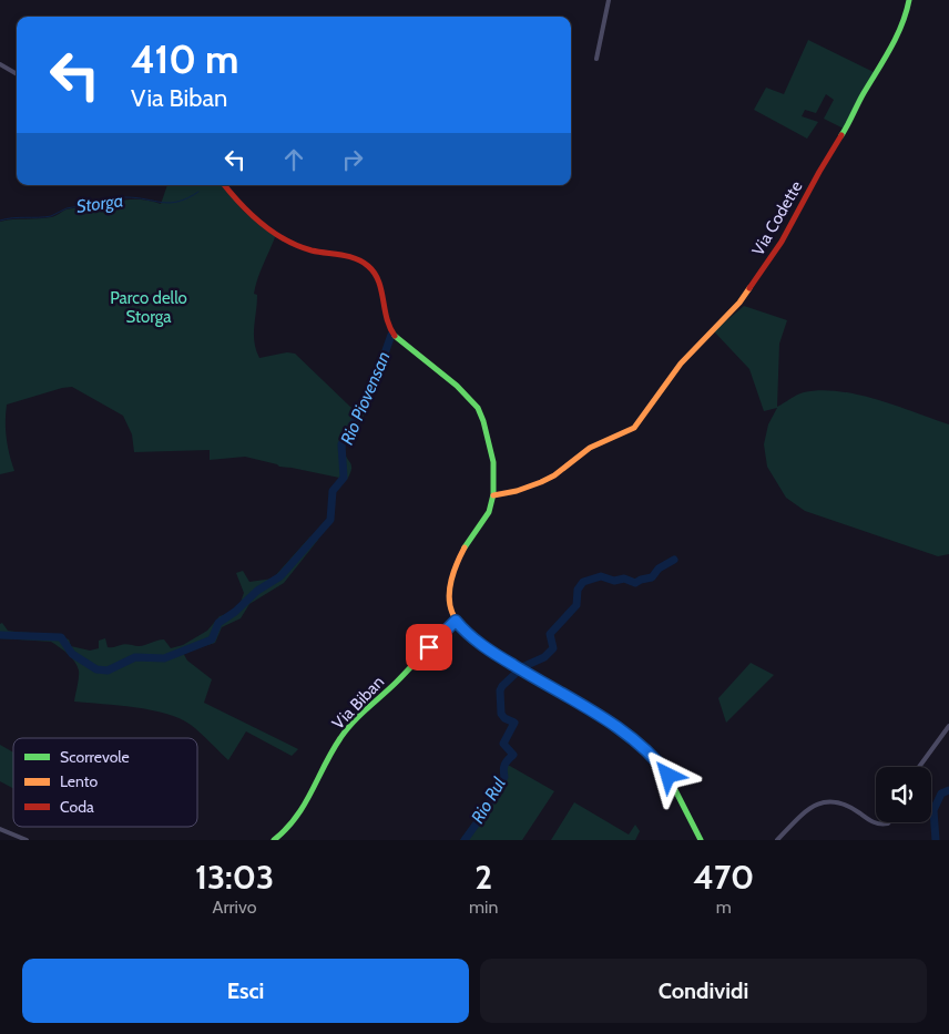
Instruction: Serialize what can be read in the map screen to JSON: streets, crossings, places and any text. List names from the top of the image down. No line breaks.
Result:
{"streets":{"street":["Via Codette","Via Biban"]},"water":["Storga","Rio Piovensan","Rio Rul"],"parks":["Parco dello Storga"],"legend":["Scorrevole","Lento","Coda"],"page":{"turn":["410 m","Via Biban"],"eta":["13:03","Arrivo","2","min","470","m"],"buttons":["Esci","Condividi"]}}
